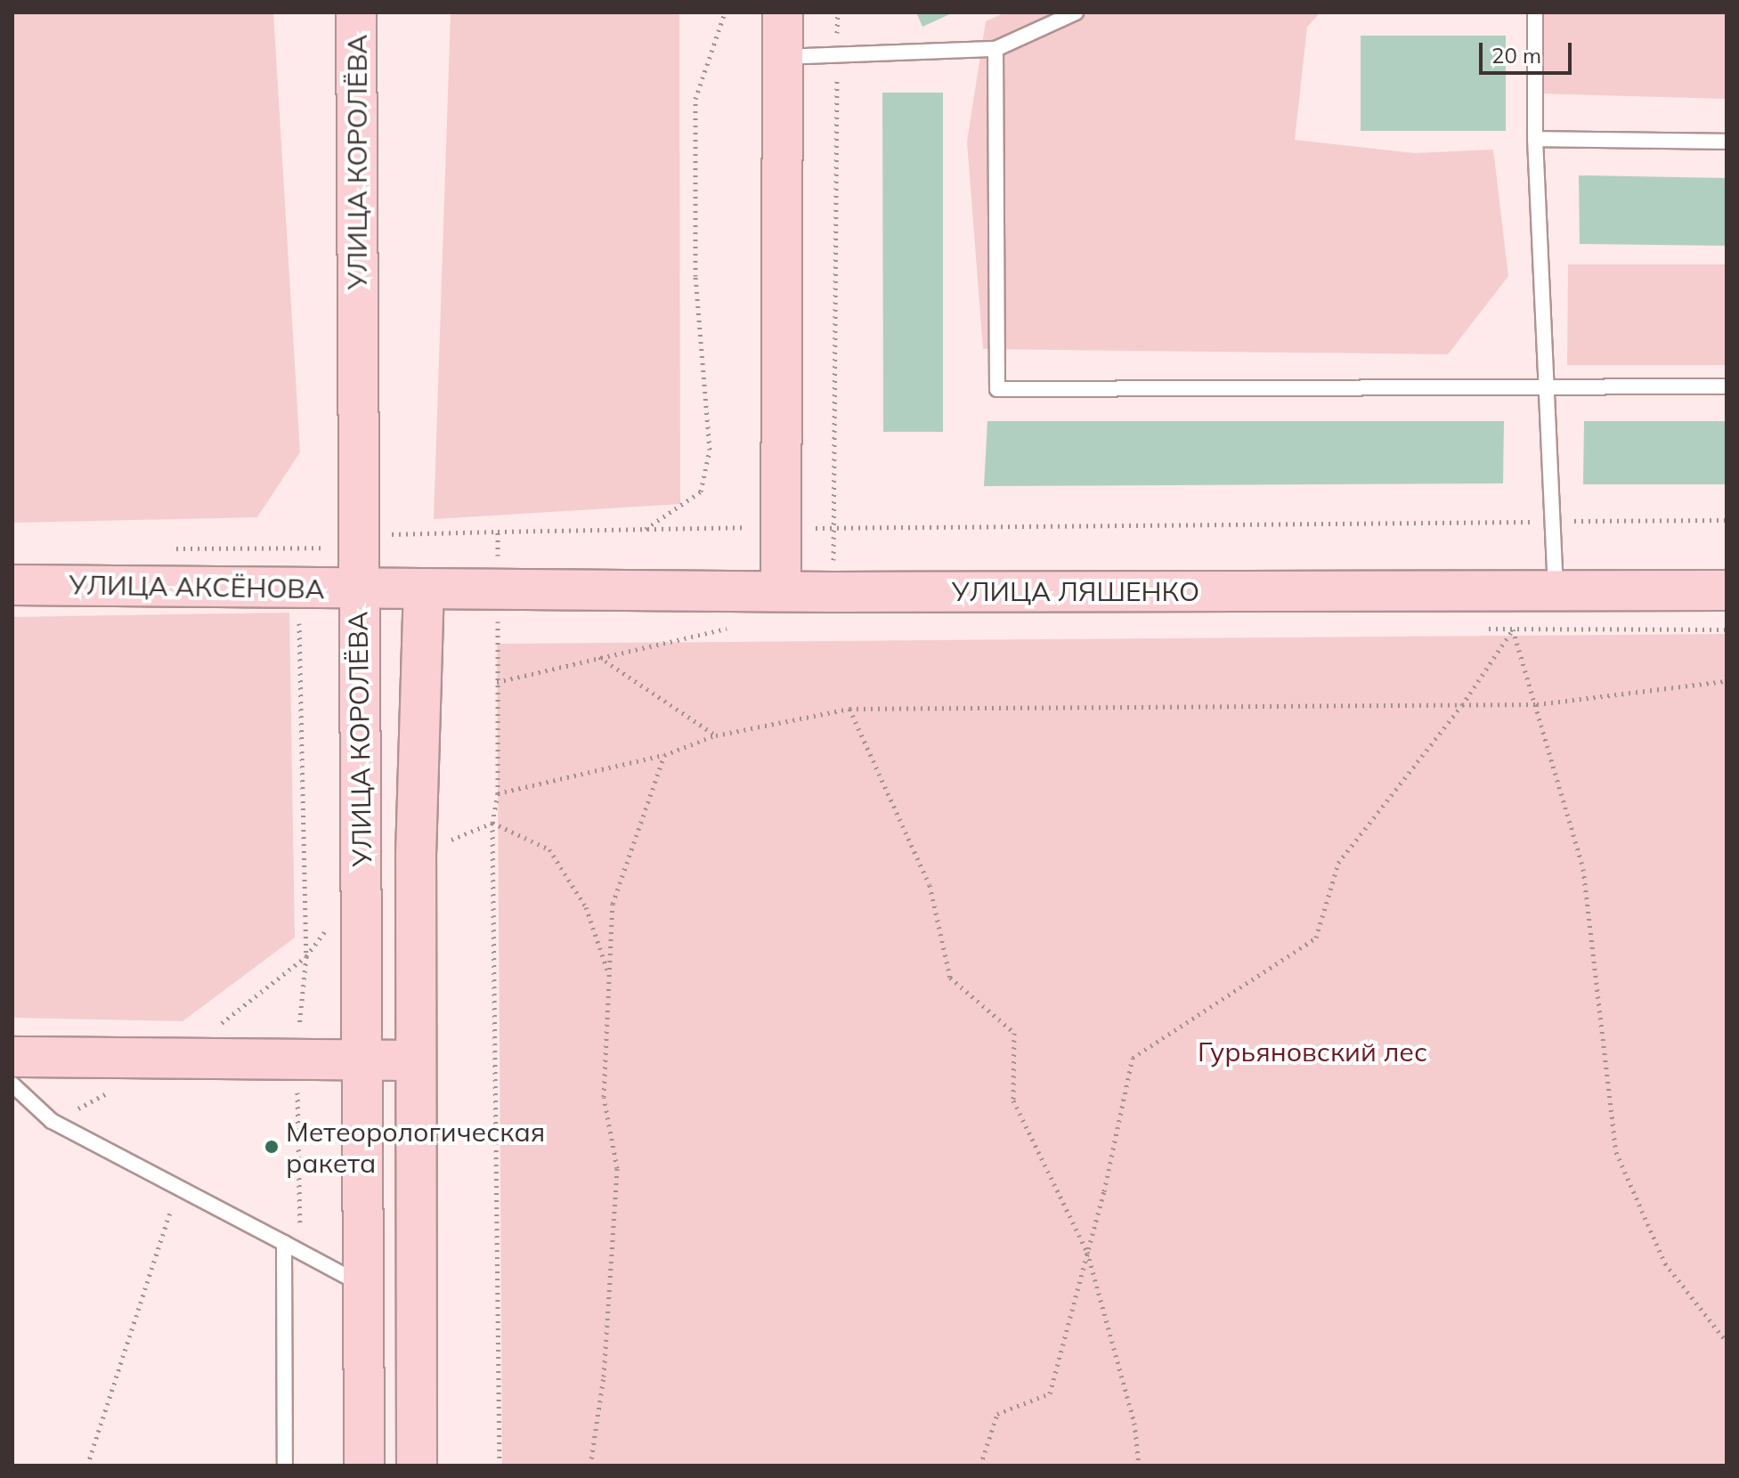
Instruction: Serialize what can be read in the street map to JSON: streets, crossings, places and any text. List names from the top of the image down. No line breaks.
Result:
{"streets":{"main road":["УЛИЦА КОРОЛЁВА","УЛИЦА АКСЁНОВА","УЛИЦА ЛЯШЕНКО"]},"crossings":[["УЛИЦА КОРОЛЁВА","УЛИЦА АКСЁНОВА"],["УЛИЦА КОРОЛЁВА","УЛИЦА ЛЯШЕНКО"],["УЛИЦА АКСЁНОВА","УЛИЦА ЛЯШЕНКО"]],"parks":["Гурьяновский лес"],"places":["Метеорологическая ракета"],"scale_bar":"20 m"}
